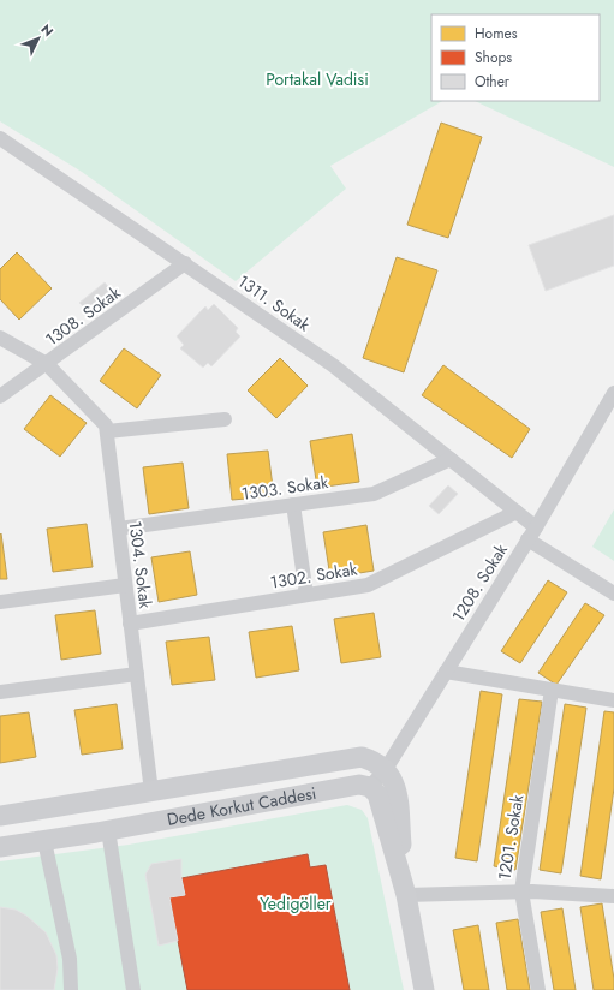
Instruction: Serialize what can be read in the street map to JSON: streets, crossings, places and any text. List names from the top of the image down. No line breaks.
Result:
{"streets":{"main road":["Dede Korkut Caddesi"],"street":["1311. Sokak","1308. Sokak","1303. Sokak","1304. Sokak","1302. Sokak","1208. Sokak","1201. Sokak"]},"crossings":[["1311. Sokak","1308. Sokak"],["1311. Sokak","1303. Sokak"],["1311. Sokak","1302. Sokak"],["1311. Sokak","1208. Sokak"],["1308. Sokak","1304. Sokak"],["1303. Sokak","1304. Sokak"],["1304. Sokak","1302. Sokak"],["1304. Sokak","Dede Korkut Caddesi"],["1208. Sokak","Dede Korkut Caddesi"]],"parks":["Portakal Vadisi","Yedigöller"],"legend":["Homes","Shops","Other"],"north":"top right"}
